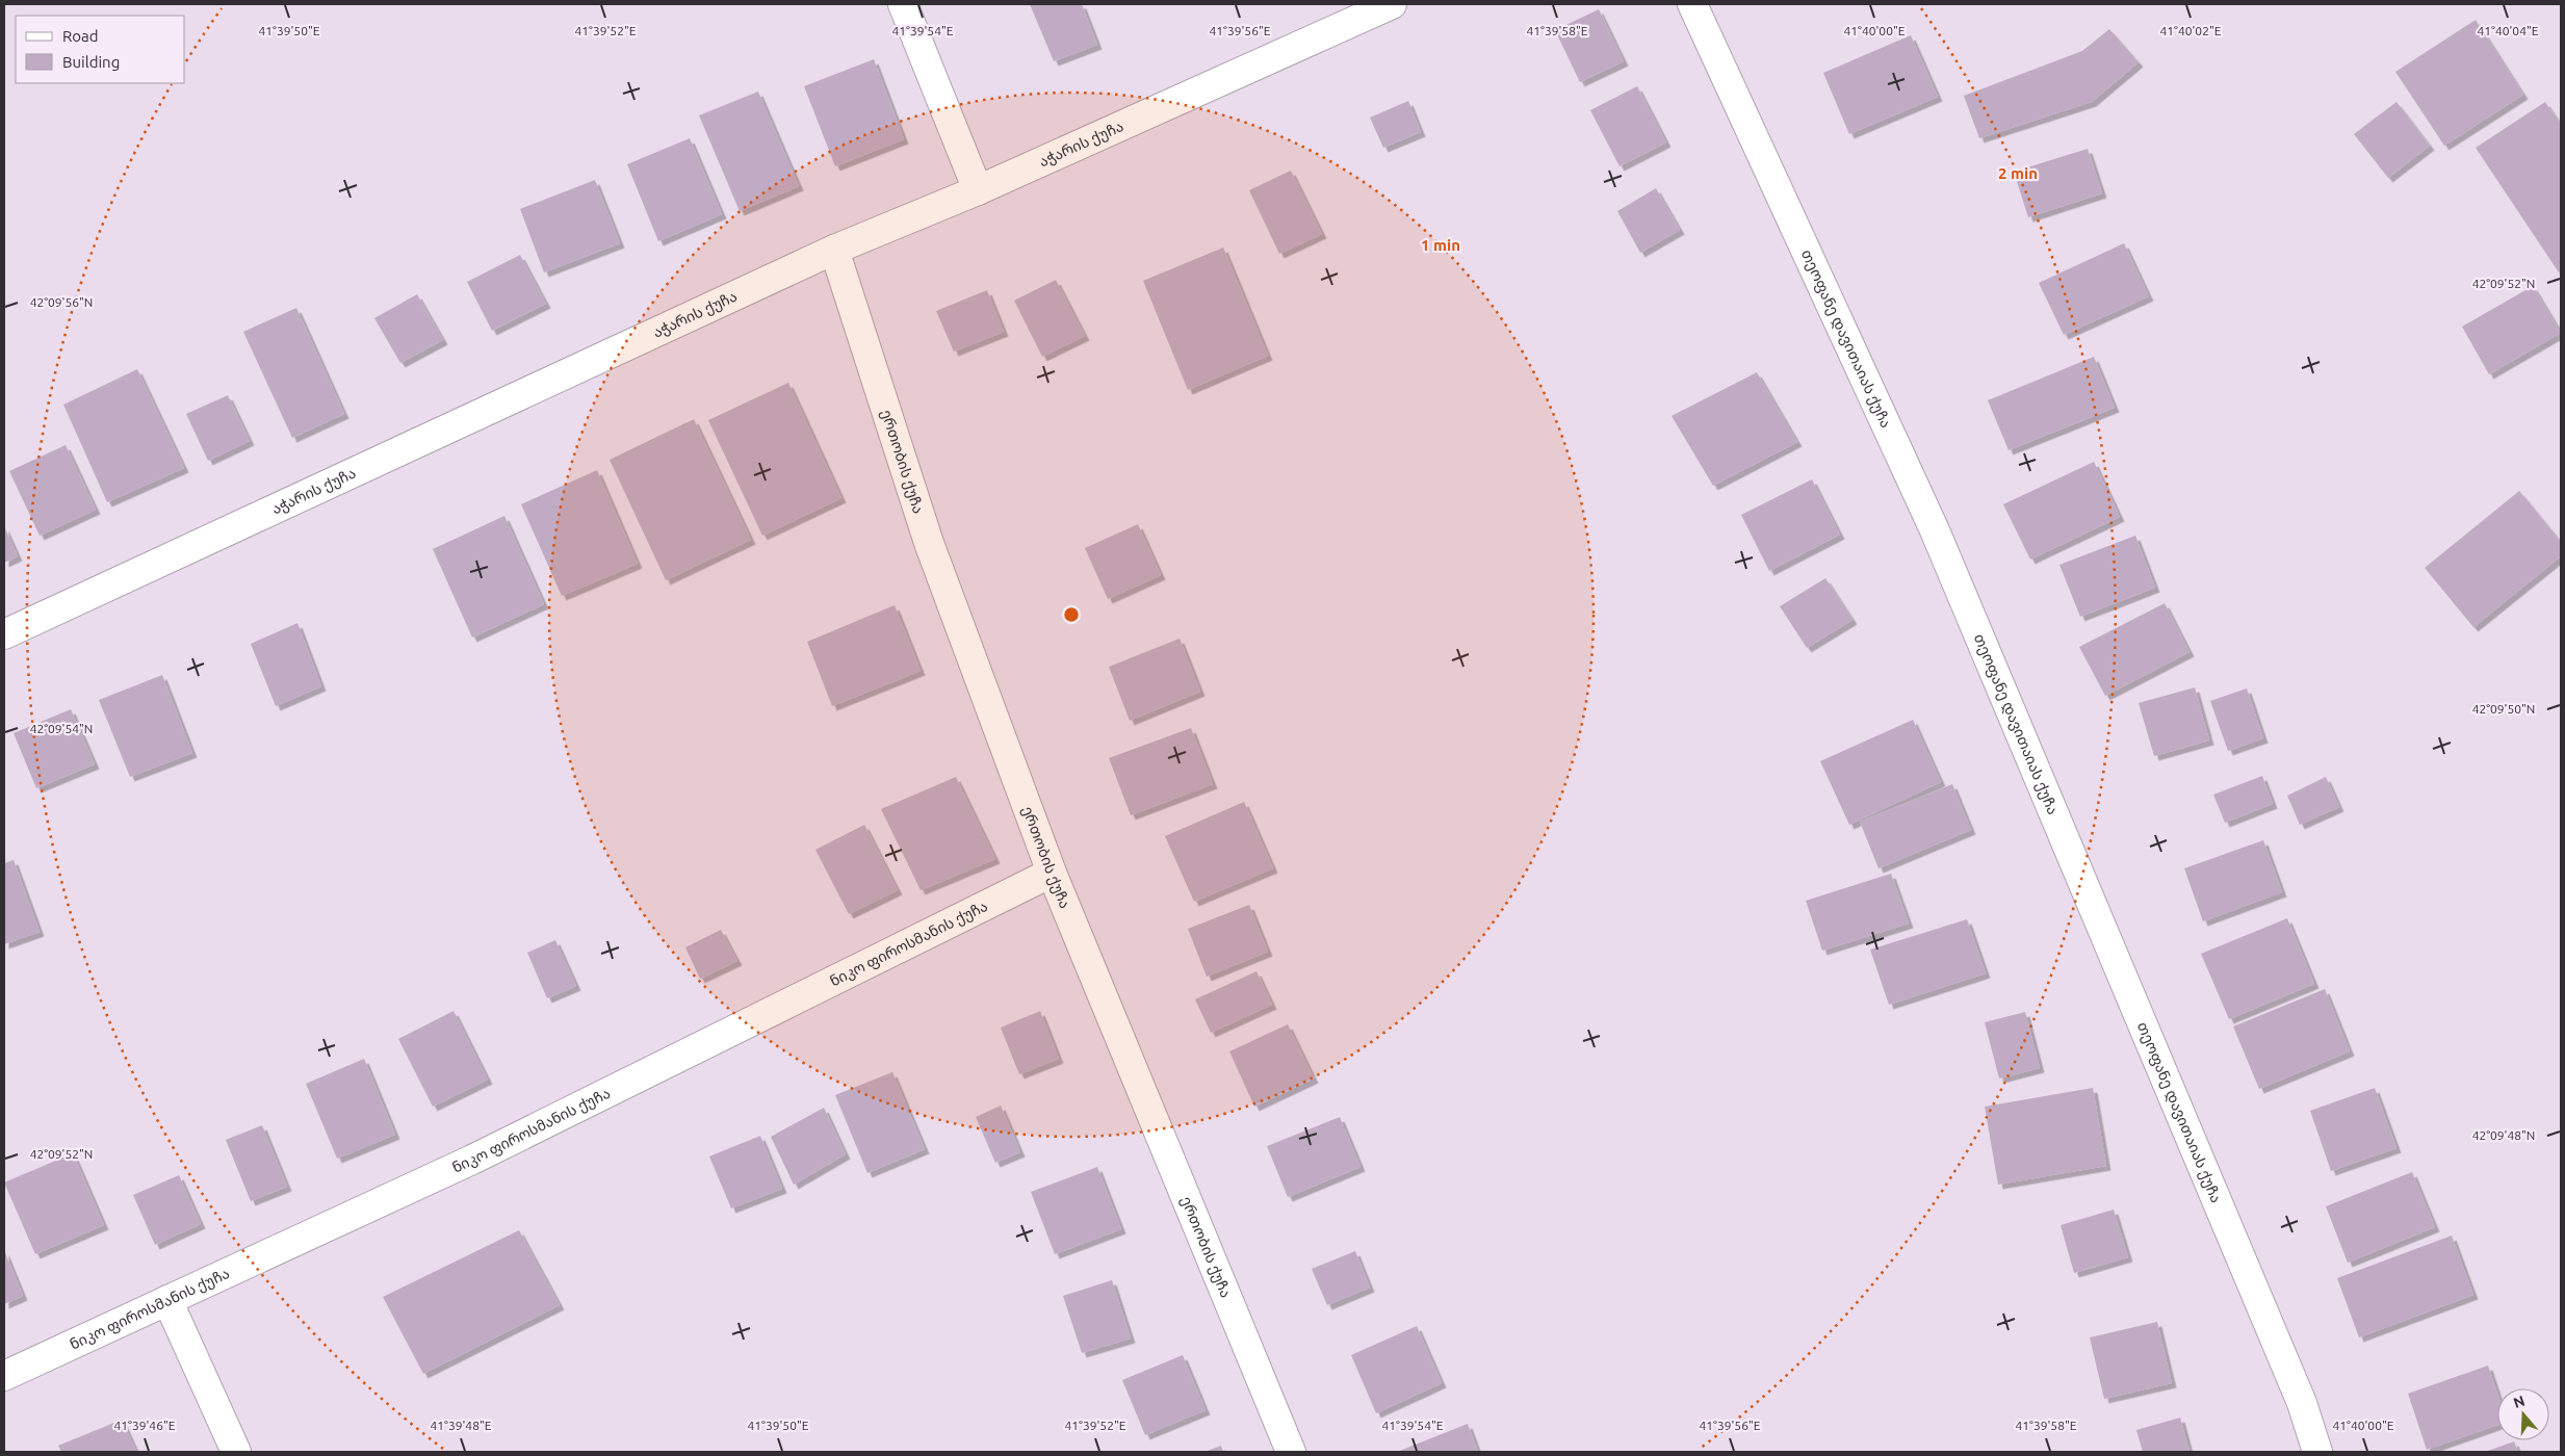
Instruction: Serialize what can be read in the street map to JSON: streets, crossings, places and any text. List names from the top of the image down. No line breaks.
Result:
{"streets":{"street":["აჭარის ქუჩა","თეოფანე დავითაიას ქუჩა","ერთობის ქუჩა","ნიკო ფიროსმანის ქუჩა"]},"crossings":[["აჭარის ქუჩა","ერთობის ქუჩა"],["ერთობის ქუჩა","ნიკო ფიროსმანის ქუჩა"]],"legend":["Road","Building"],"north":"top","coordinates":["41°39'50\"E","41°39'52\"E","41°39'54\"E","41°39'56\"E","41°39'58\"E","41°40'00\"E","41°40'02\"E","41°40'04\"E","42°09'52\"N","42°09'56\"N","42°09'50\"N","42°09'54\"N","42°09'48\"N","41°39'46\"E","41°39'48\"E"],"rings":["2 min","1 min"]}
